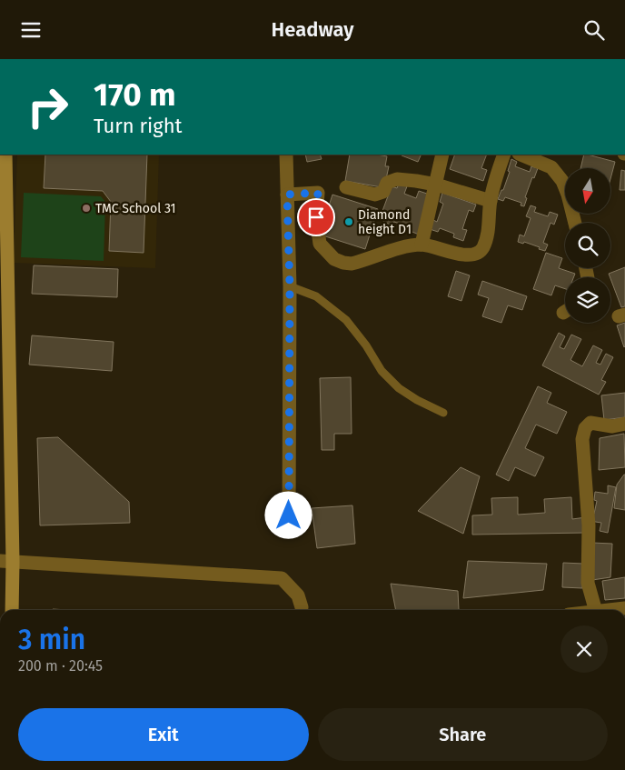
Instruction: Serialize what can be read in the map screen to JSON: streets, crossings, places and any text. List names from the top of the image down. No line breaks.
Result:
{"places":["TMC School 31","Diamond height D1"],"north":"bottom","page":{"header":"Headway","turn":["170 m","Turn right"],"heading":["3 min","200 m · 20:45"],"buttons":["Exit","Share"]}}
